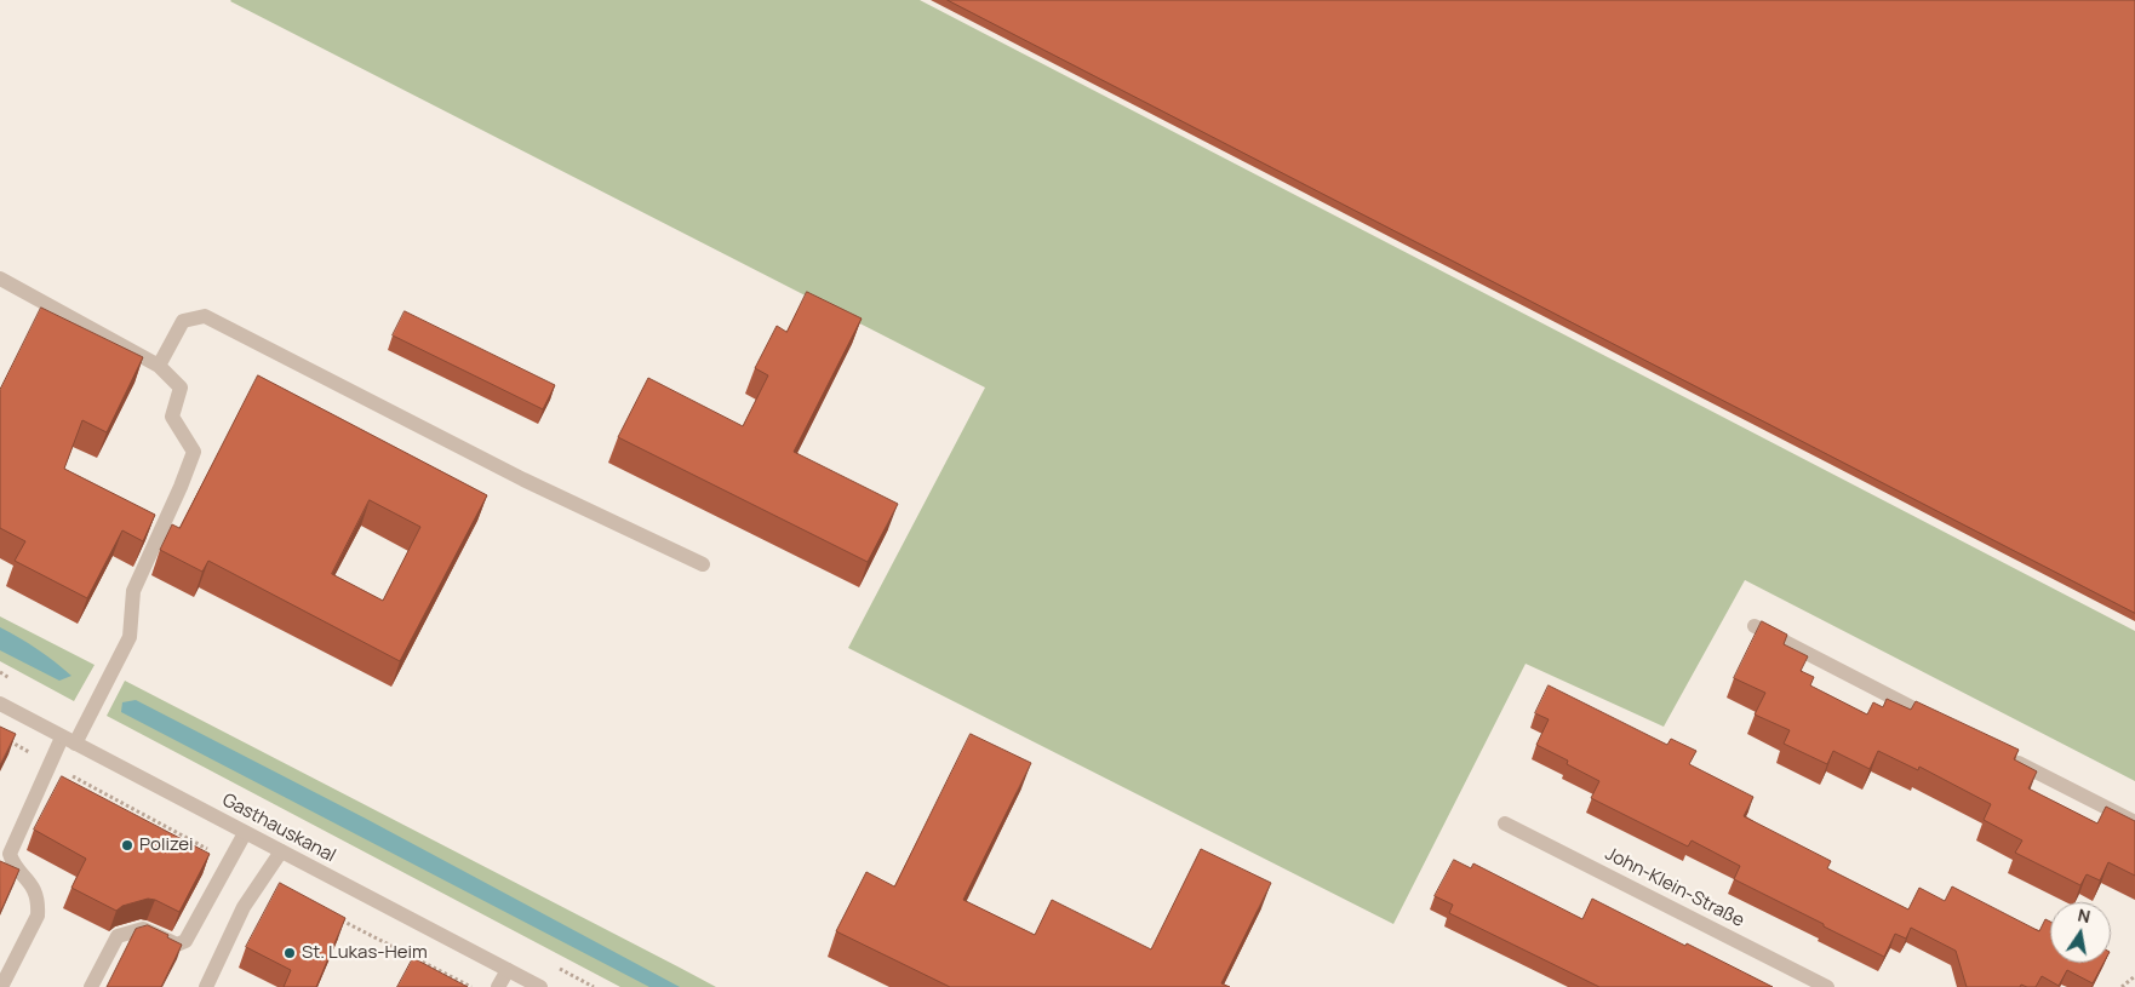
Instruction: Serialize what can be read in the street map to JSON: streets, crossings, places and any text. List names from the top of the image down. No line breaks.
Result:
{"streets":{"street":["Gasthauskanal","John-Klein-Straße"]},"places":["Polizei","St. Lukas-Heim"],"north":"top"}
